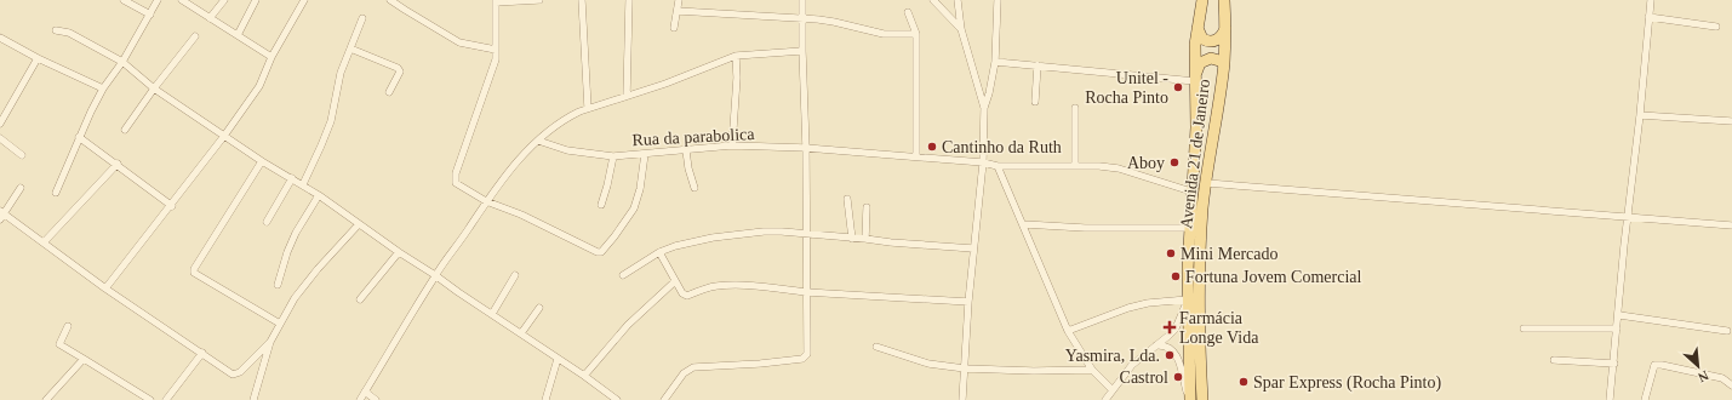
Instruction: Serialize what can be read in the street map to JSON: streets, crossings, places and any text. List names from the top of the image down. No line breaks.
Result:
{"streets":{"main road":["Avenida 21 de Janeiro"],"street":["Rua da parabolica"]},"crossings":[["Rua da parabolica","Avenida 21 de Janeiro"]],"places":{"other":["Unitel - Rocha Pinto","Cantinho da Ruth","Aboy","Mini Mercado","Fortuna Jovem Comercial","Yasmira, Lda.","Castrol","Spar Express (Rocha Pinto)"],"health":["Farmácia Longe Vida"]},"north":"bottom right"}
